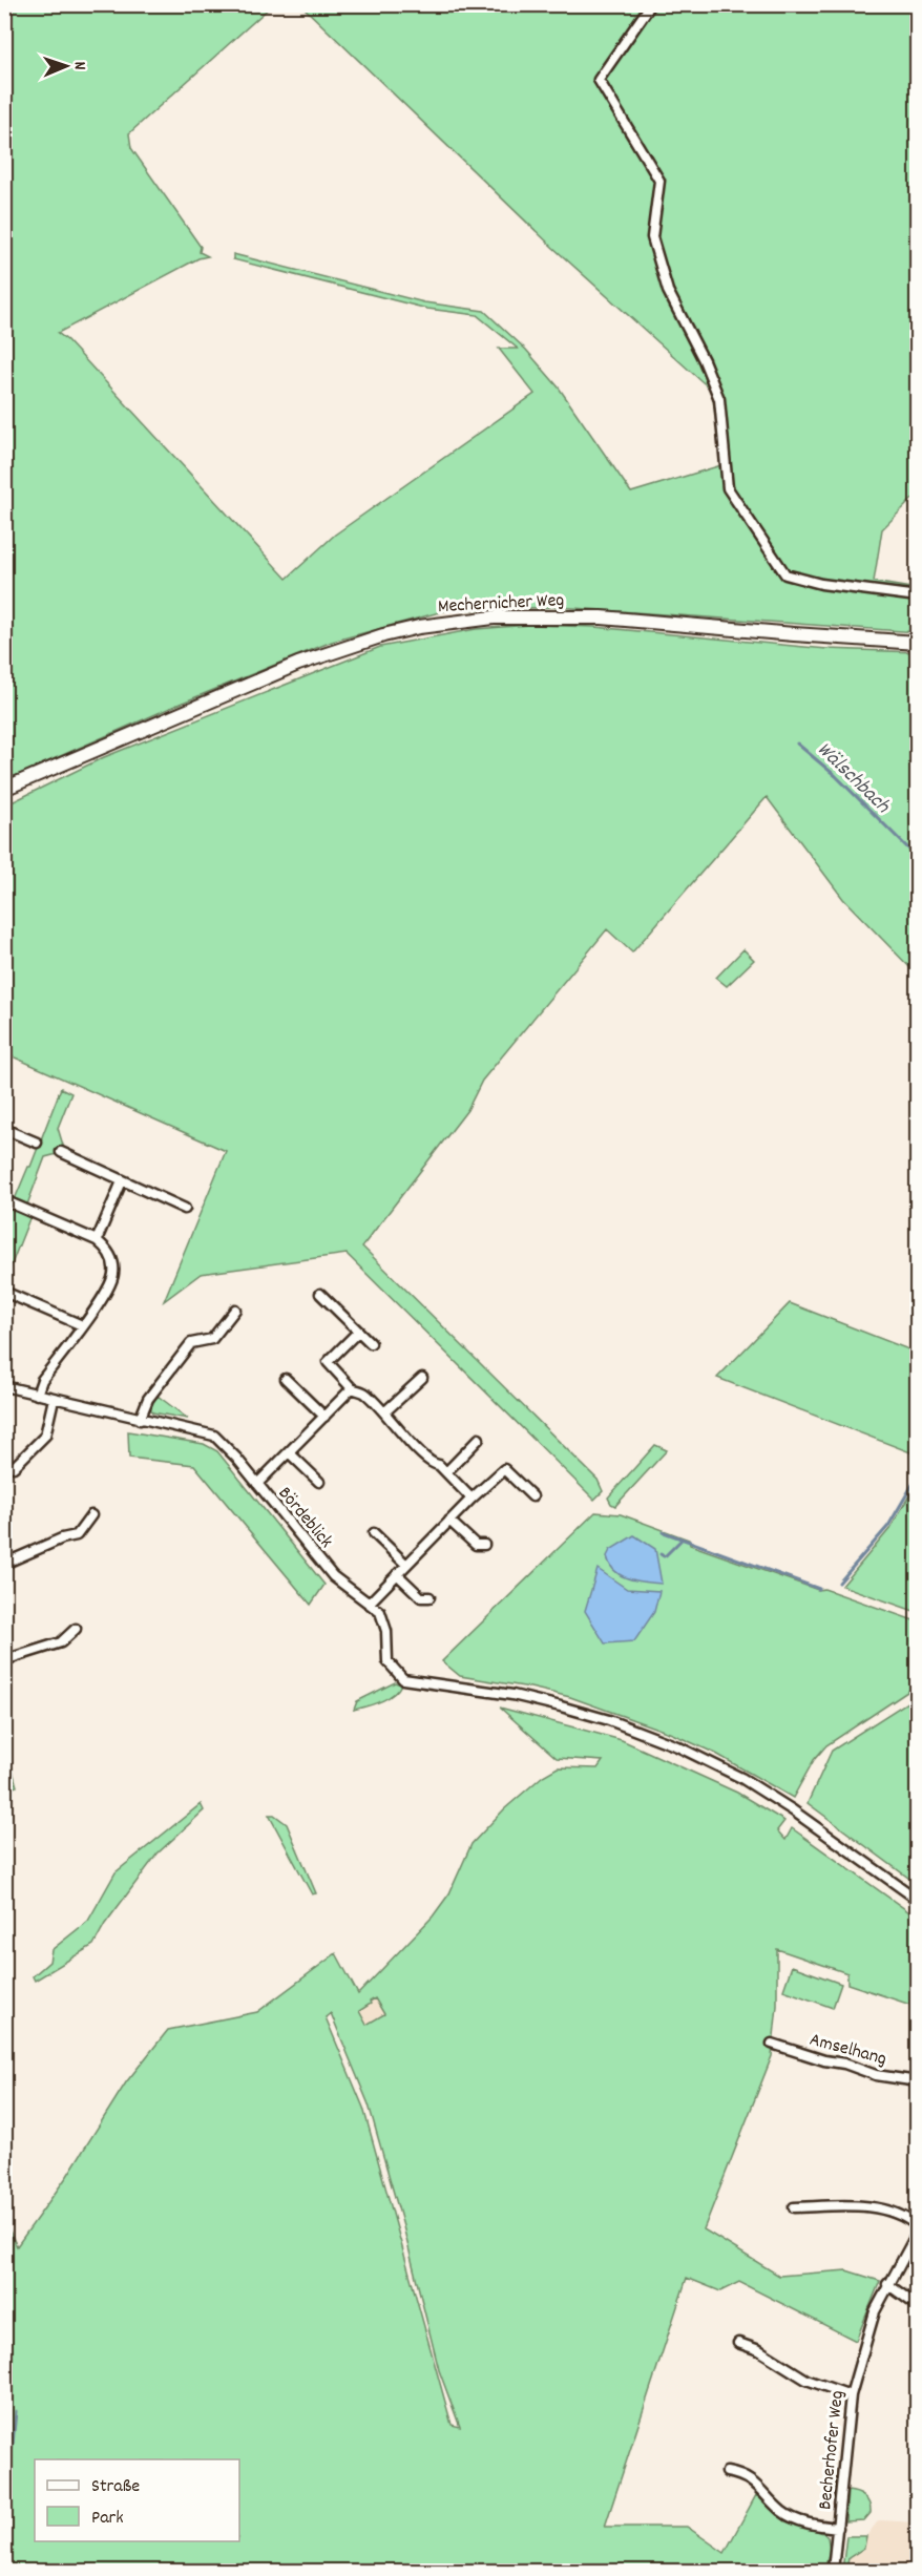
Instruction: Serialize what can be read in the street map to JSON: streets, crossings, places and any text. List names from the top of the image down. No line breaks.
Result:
{"streets":{"street":["Mechernicher Weg","Bördeblick","Amselhang","Becherhofer Weg"]},"water":["Wälschbach"],"legend":["Straße","Park"],"north":"right"}
